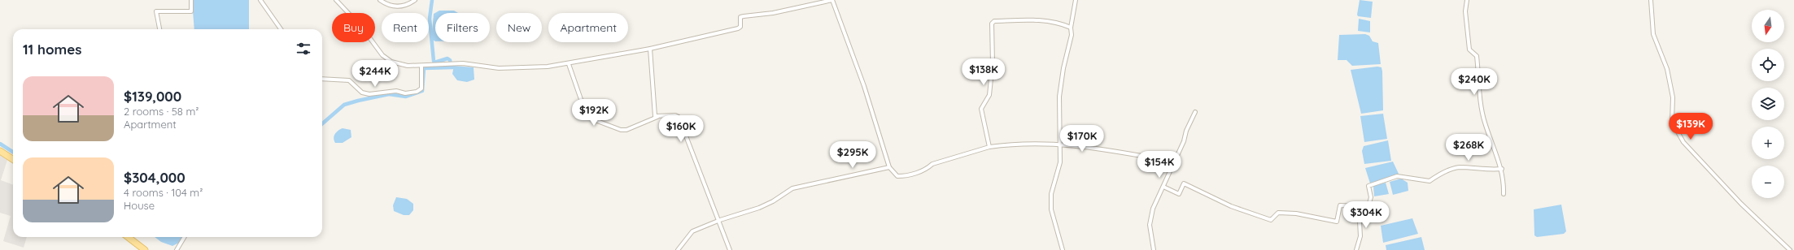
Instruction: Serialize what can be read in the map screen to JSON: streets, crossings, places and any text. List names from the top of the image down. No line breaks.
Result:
{"north":"bottom","page":{"map_buttons":["+","−"],"chip":["Buy","Rent","Filters","New","Apartment"],"heading":"11 homes","price":["$138K","$244K","$240K","$192K","$139K","$160K","$170K","$268K","$295K","$154K","$304K"],"list":[{"name":"$139,000","note":"2 rooms · 58 m² · Apartment"},{"name":"$304,000","note":"4 rooms · 104 m² · House"}]}}
